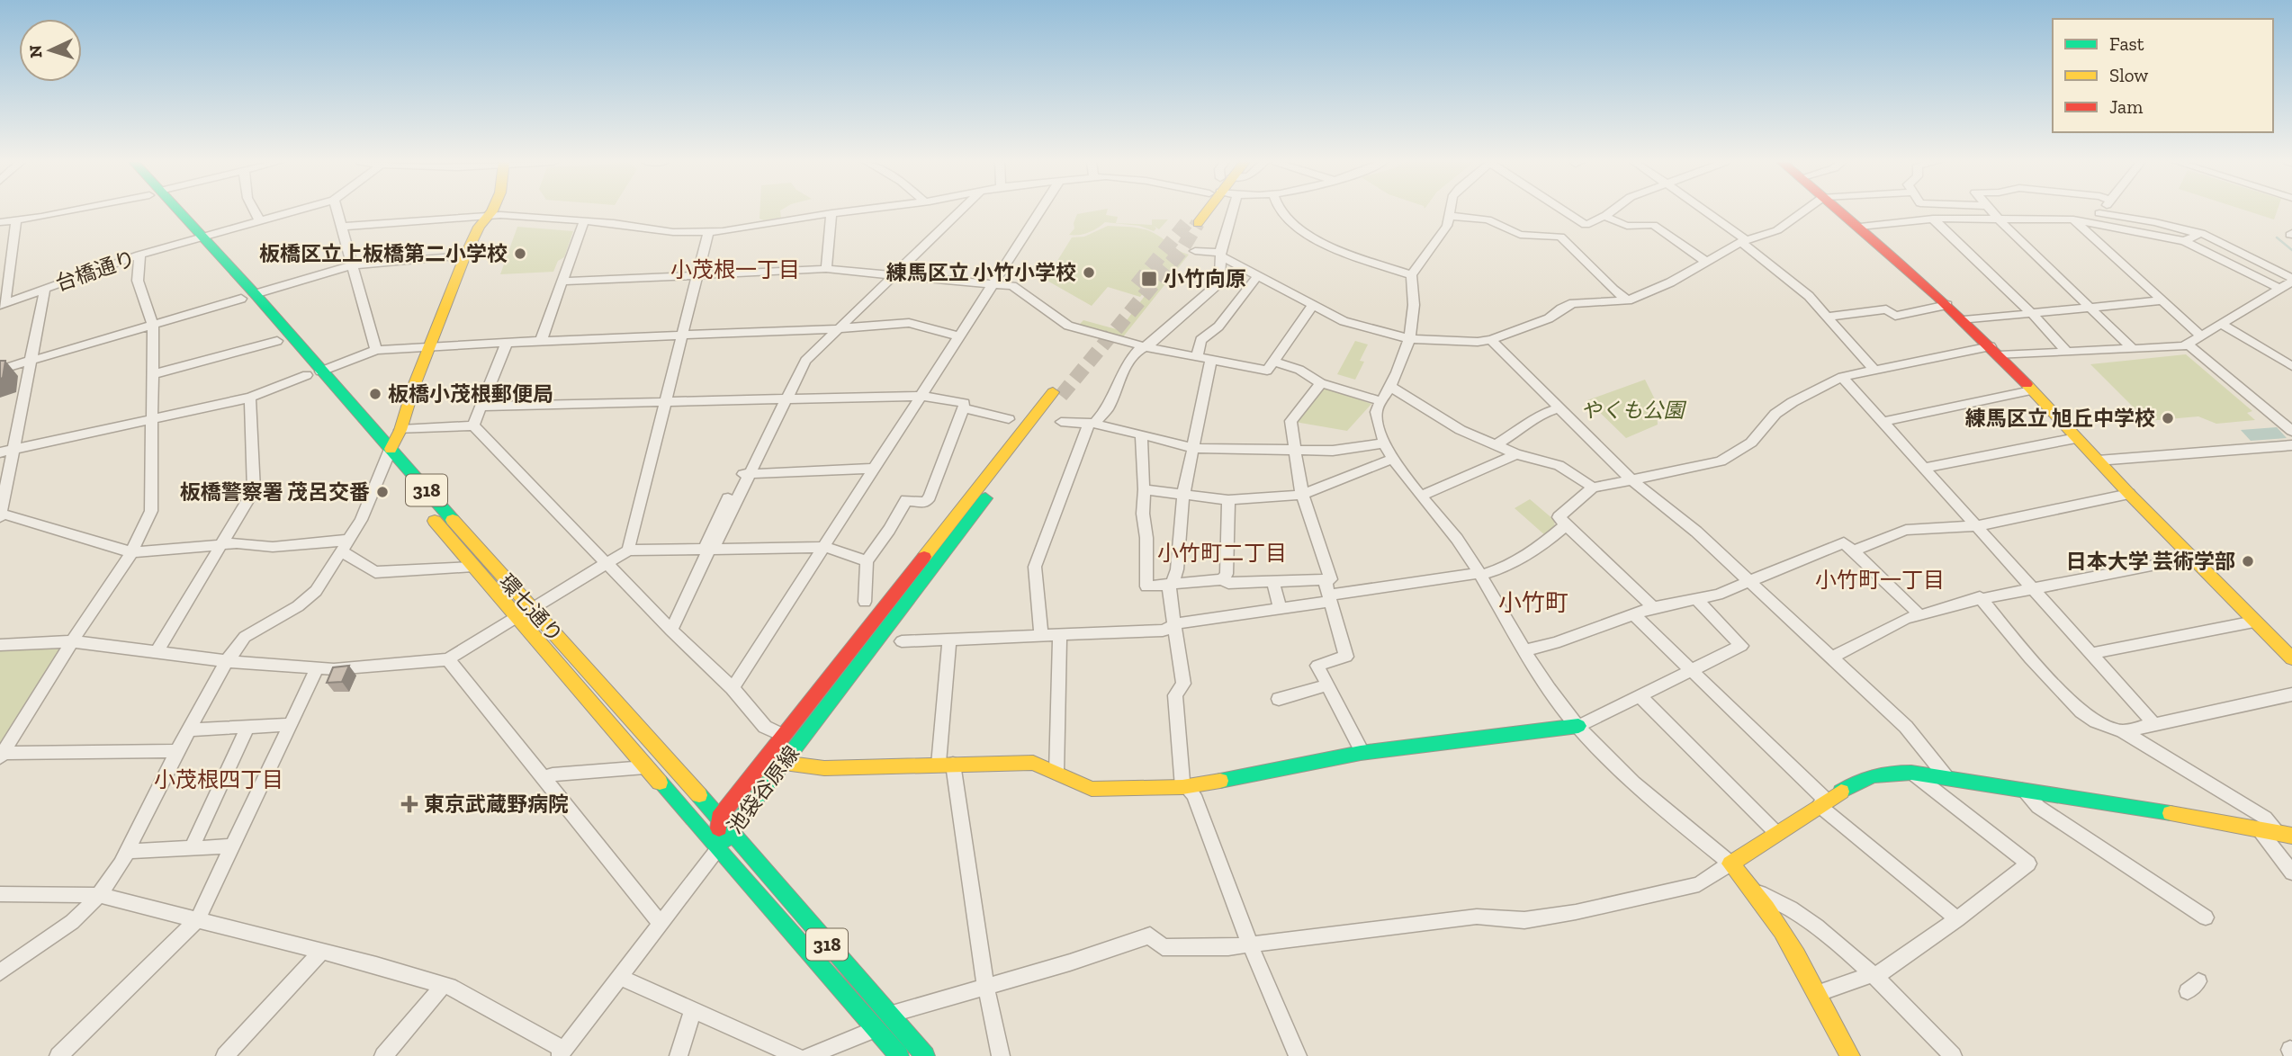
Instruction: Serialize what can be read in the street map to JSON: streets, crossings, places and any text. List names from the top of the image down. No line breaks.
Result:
{"streets":{"main road":["318","環七通り","池袋谷原線"],"street":["台橋通り"]},"crossings":[["台橋通り","環七通り"],["環七通り","池袋谷原線"]],"districts":["小茂根一丁目","小竹町二丁目","小竹町一丁目","小竹町","小茂根四丁目"],"parks":["やくも公園"],"places":{"other":["板橋区立上板橋第二小学校","練馬区立 小竹小学校","板橋小茂根郵便局","練馬区立 旭丘中学校","板橋警察署 茂呂交番","日本大学 芸術学部"],"transit":["小竹向原"],"health":["東京武蔵野病院"]},"legend":["Fast","Slow","Jam"],"north":"left"}
